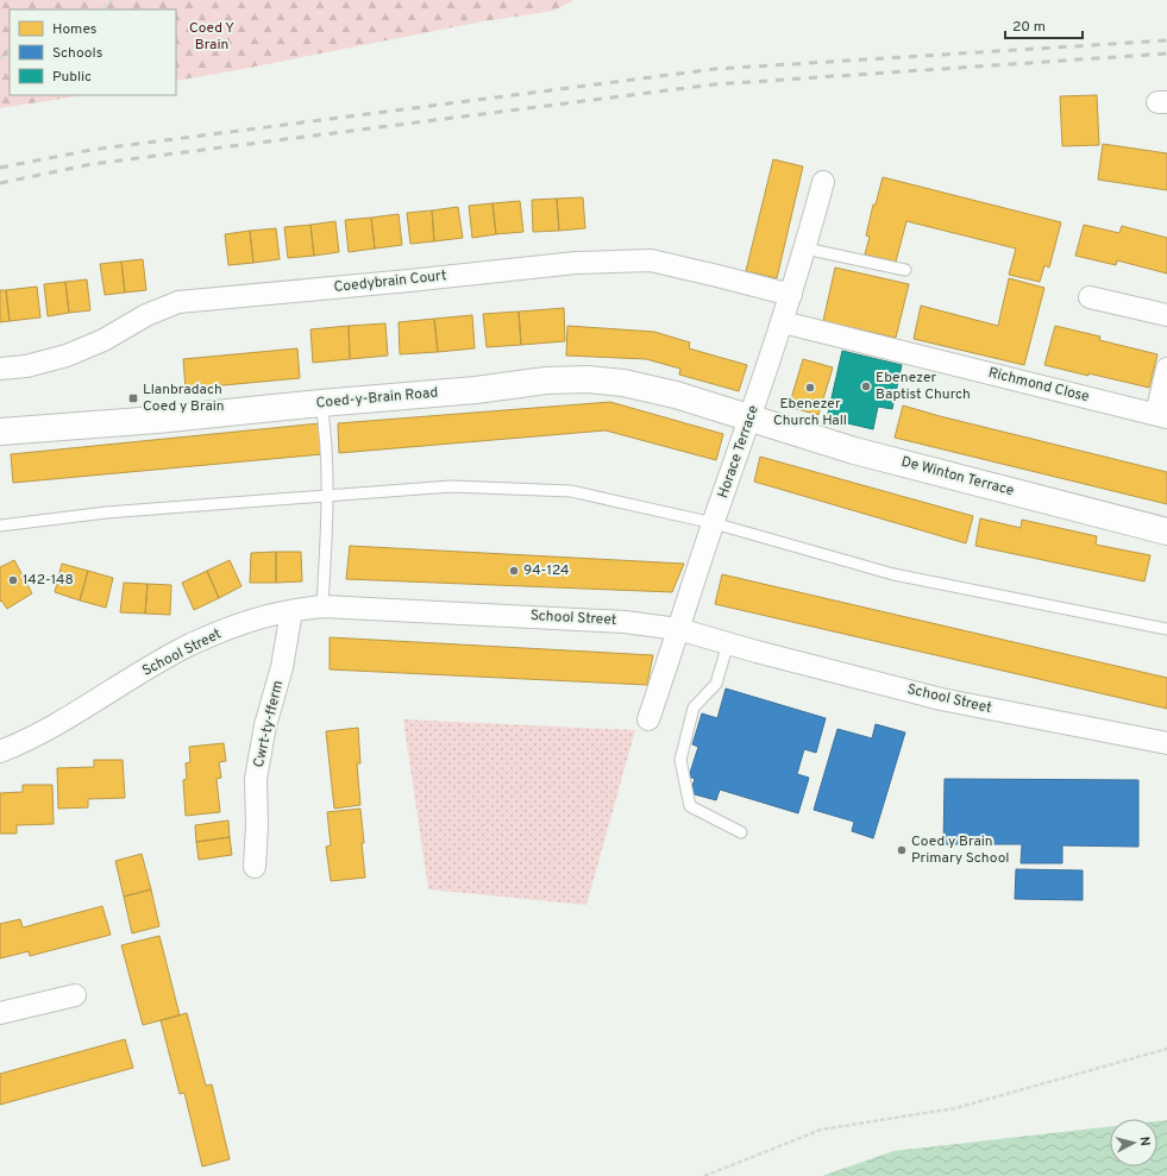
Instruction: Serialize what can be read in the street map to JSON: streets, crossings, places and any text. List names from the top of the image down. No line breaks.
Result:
{"streets":{"street":["Coedybrain Court","Richmond Close","Coed-y-Brain Road","Horace Terrace","De Winton Terrace","School Street","Cwrt-ty-fferm"]},"crossings":[["Coedybrain Court","Horace Terrace"],["Richmond Close","Horace Terrace"],["Coed-y-Brain Road","Horace Terrace"],["Coed-y-Brain Road","De Winton Terrace"],["Horace Terrace","De Winton Terrace"],["Horace Terrace","School Street"],["School Street","Cwrt-ty-fferm"]],"parks":["Coed Y Brain"],"places":{"other":["Ebenezer Baptist Church","Ebenezer Church Hall","94-124","142-148","Coed y Brain Primary School"],"transit":["Llanbradach Coed y Brain"]},"legend":["Homes","Schools","Public"],"scale_bar":"20 m","north":"right"}
